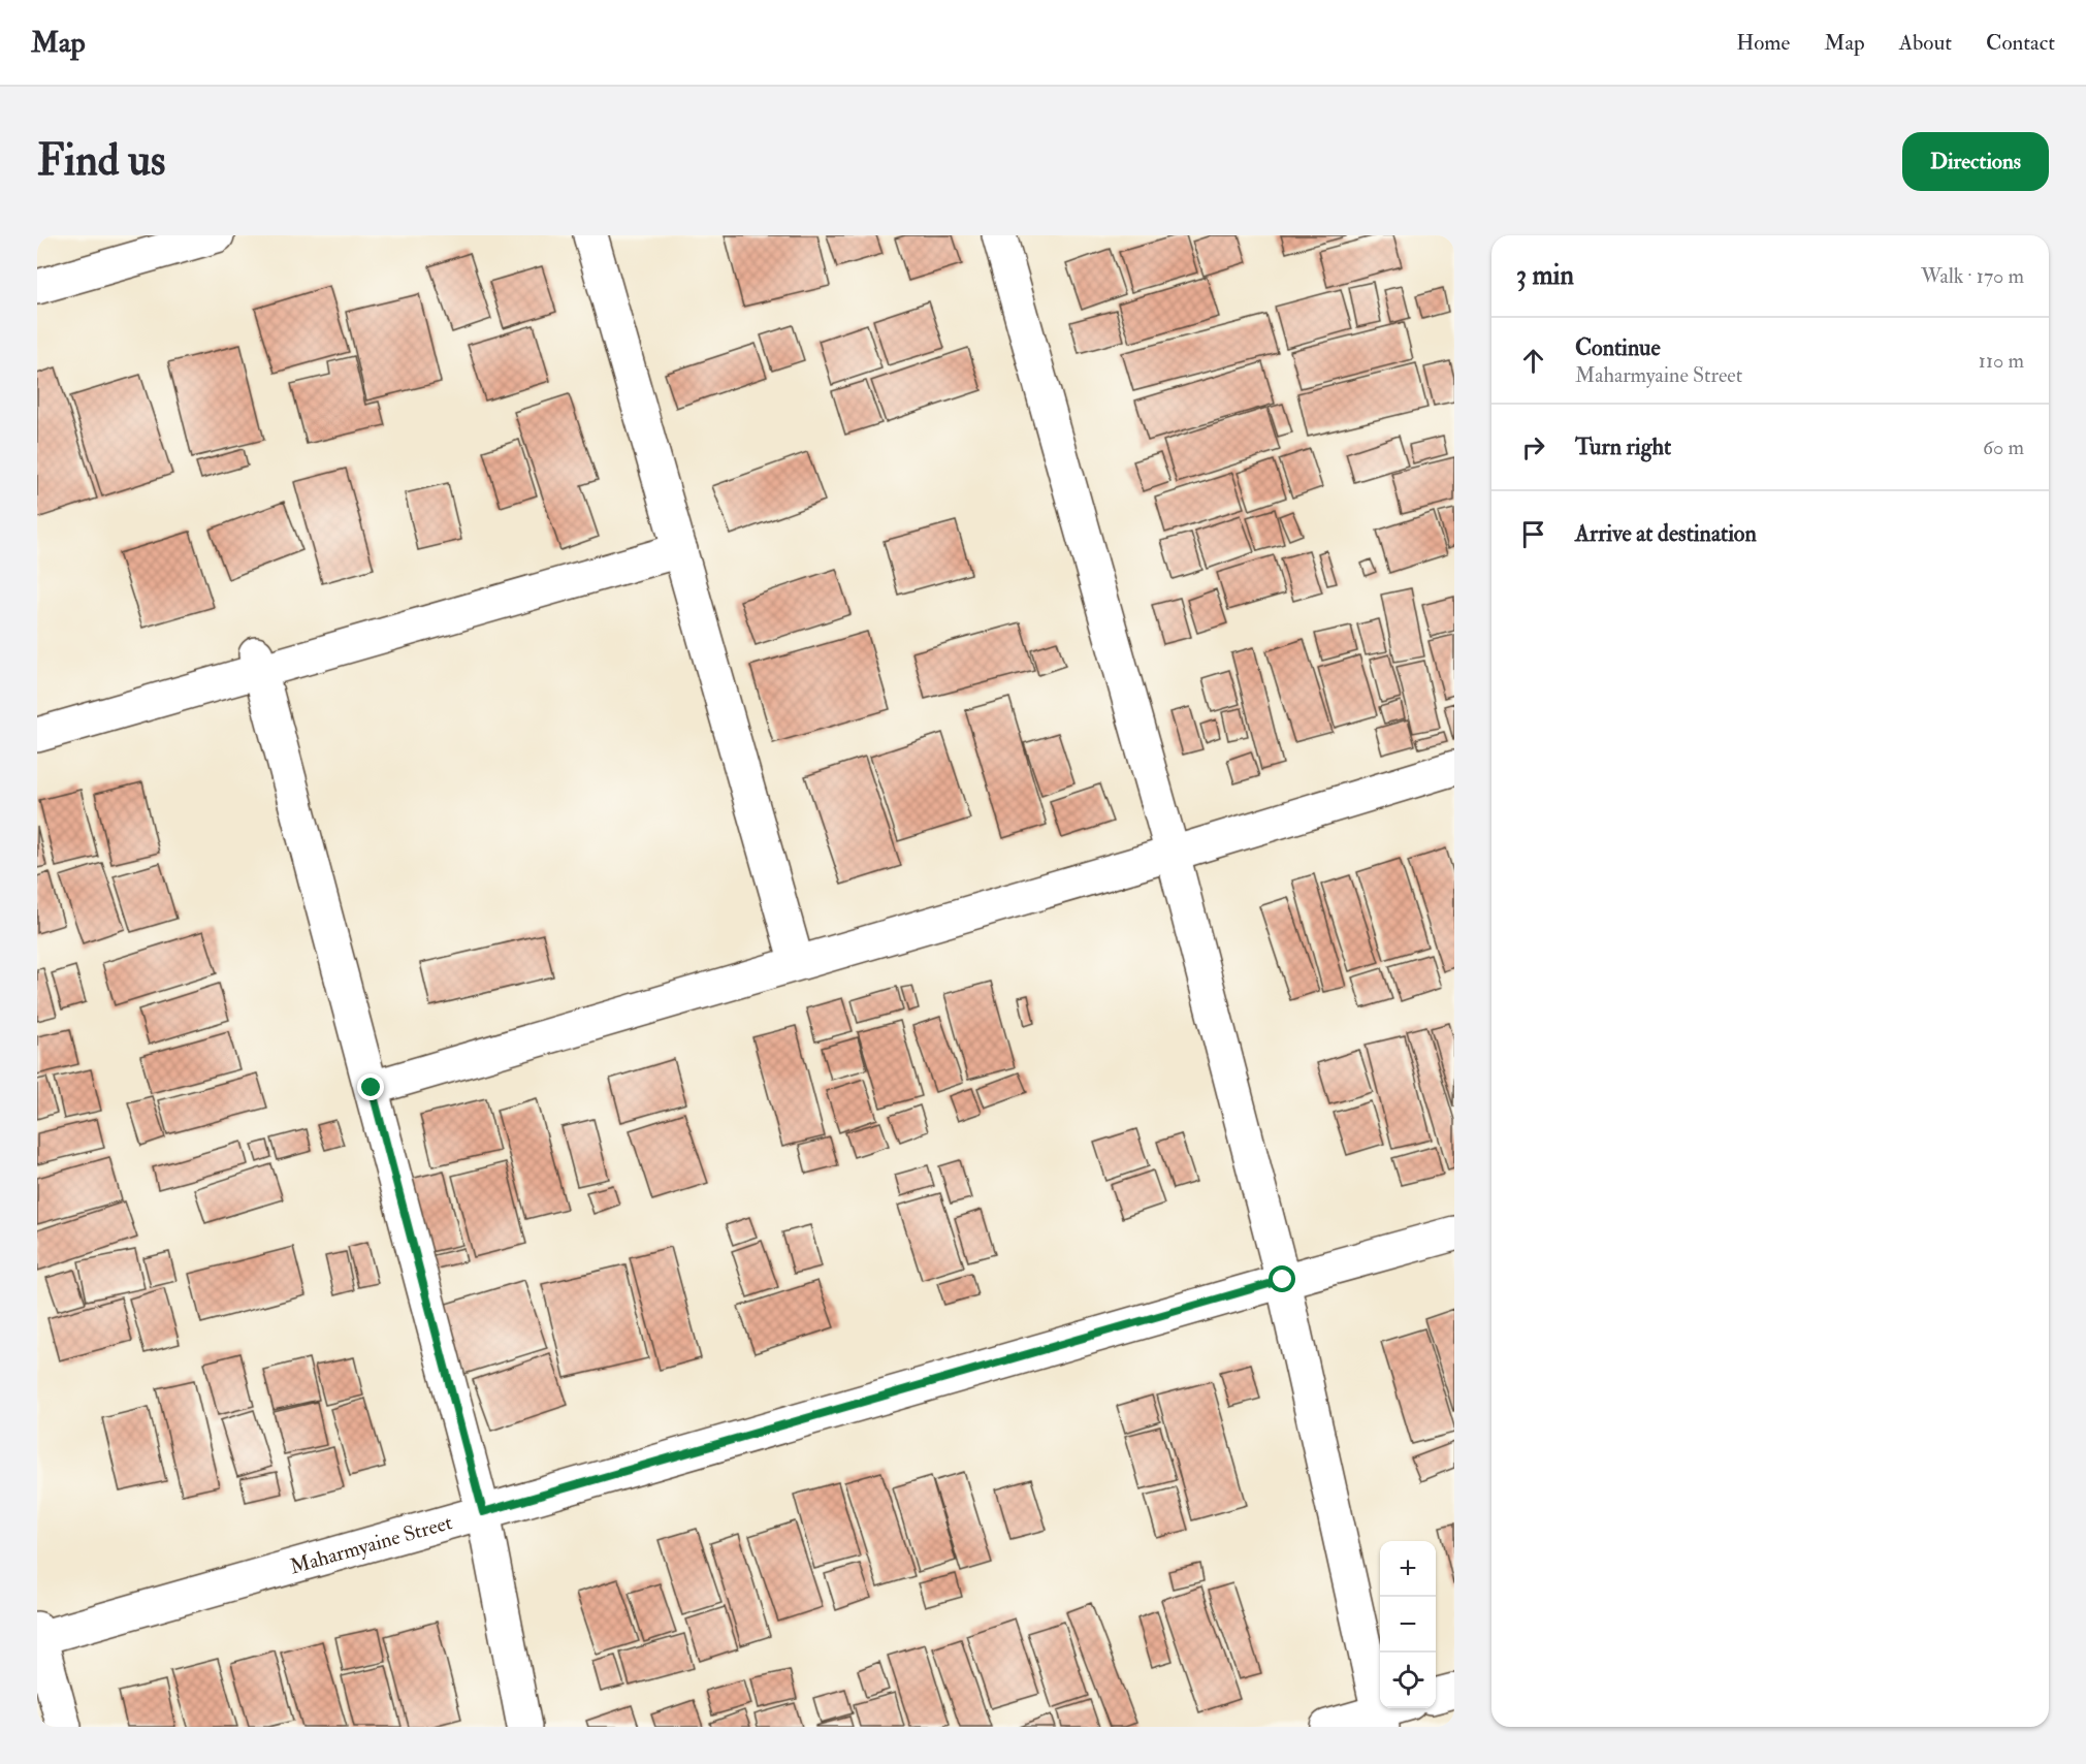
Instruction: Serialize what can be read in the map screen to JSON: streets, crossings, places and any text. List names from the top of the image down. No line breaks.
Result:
{"streets":{"street":["Maharmyaine Street"]},"page":{"header":"Map","nav":["Home","Map","About","Contact"],"buttons":"Directions","title":"Find us","heading":["3 min","Walk · 170 m"],"list":[["Continue","Maharmyaine Street","110 m"],["Turn right","60 m"],"Arrive at destination"],"map_buttons":["+","−"]}}
